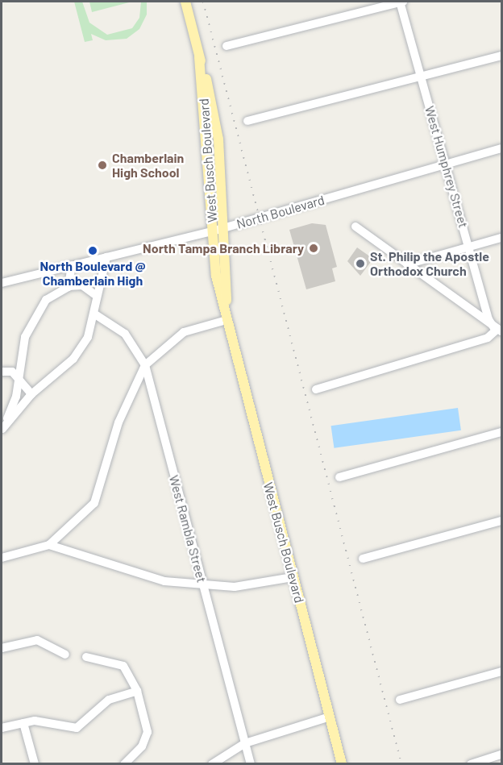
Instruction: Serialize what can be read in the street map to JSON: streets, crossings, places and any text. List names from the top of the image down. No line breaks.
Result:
{"streets":{"main road":["West Busch Boulevard"],"street":["West Humphrey Street","North Boulevard","West Rambla Street"]},"crossings":[["West Busch Boulevard","North Boulevard"],["West Humphrey Street","North Boulevard"]],"places":["Chamberlain High School","North Tampa Branch Library","North Boulevard @ Chamberlain High","St. Philip the Apostle Orthodox Church"]}
